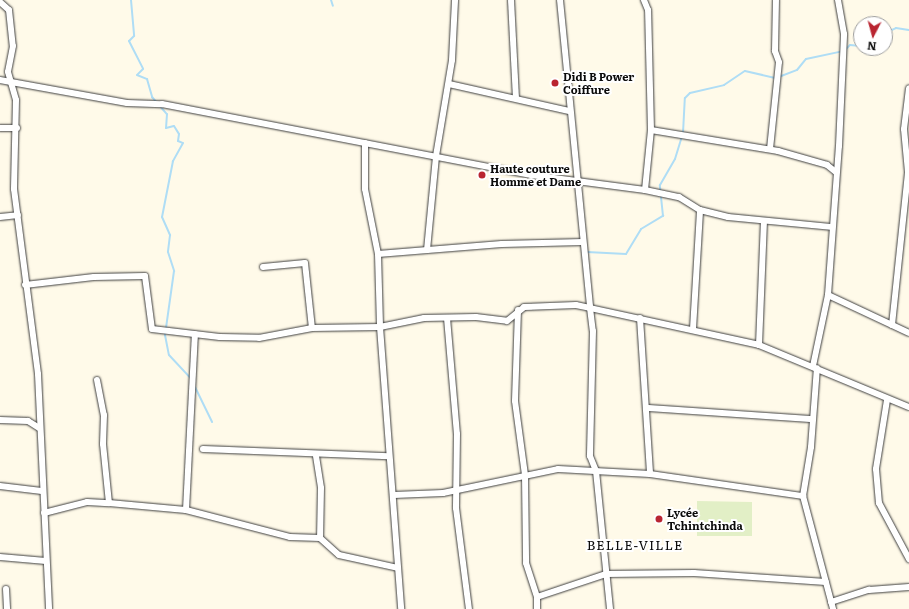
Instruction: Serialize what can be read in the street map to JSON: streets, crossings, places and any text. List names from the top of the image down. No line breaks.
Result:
{"districts":["BELLE-VILLE"],"places":["Didi B Power Coiffure","Haute couture Homme et Dame","Lycée Tchintchinda"],"north":"bottom"}
